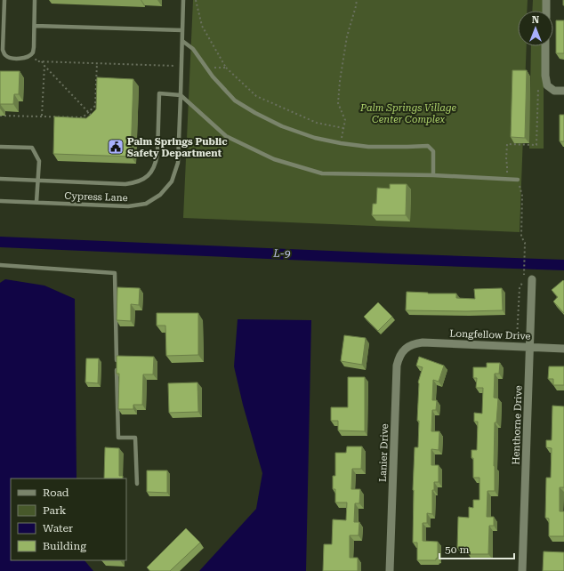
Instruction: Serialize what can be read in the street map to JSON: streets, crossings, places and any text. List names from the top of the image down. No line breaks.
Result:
{"streets":{"street":["Longfellow Drive","Henthorne Drive","Lanier Drive"],"lane":["Cypress Lane"]},"crossings":[["Longfellow Drive","Henthorne Drive"],["Longfellow Drive","Lanier Drive"]],"water":["L-9"],"parks":["Palm Springs Village Center Complex"],"places":{"public building":["Palm Springs Public Safety Department"]},"legend":["Road","Park","Water","Building"],"scale_bar":"50 m","north":"top"}
